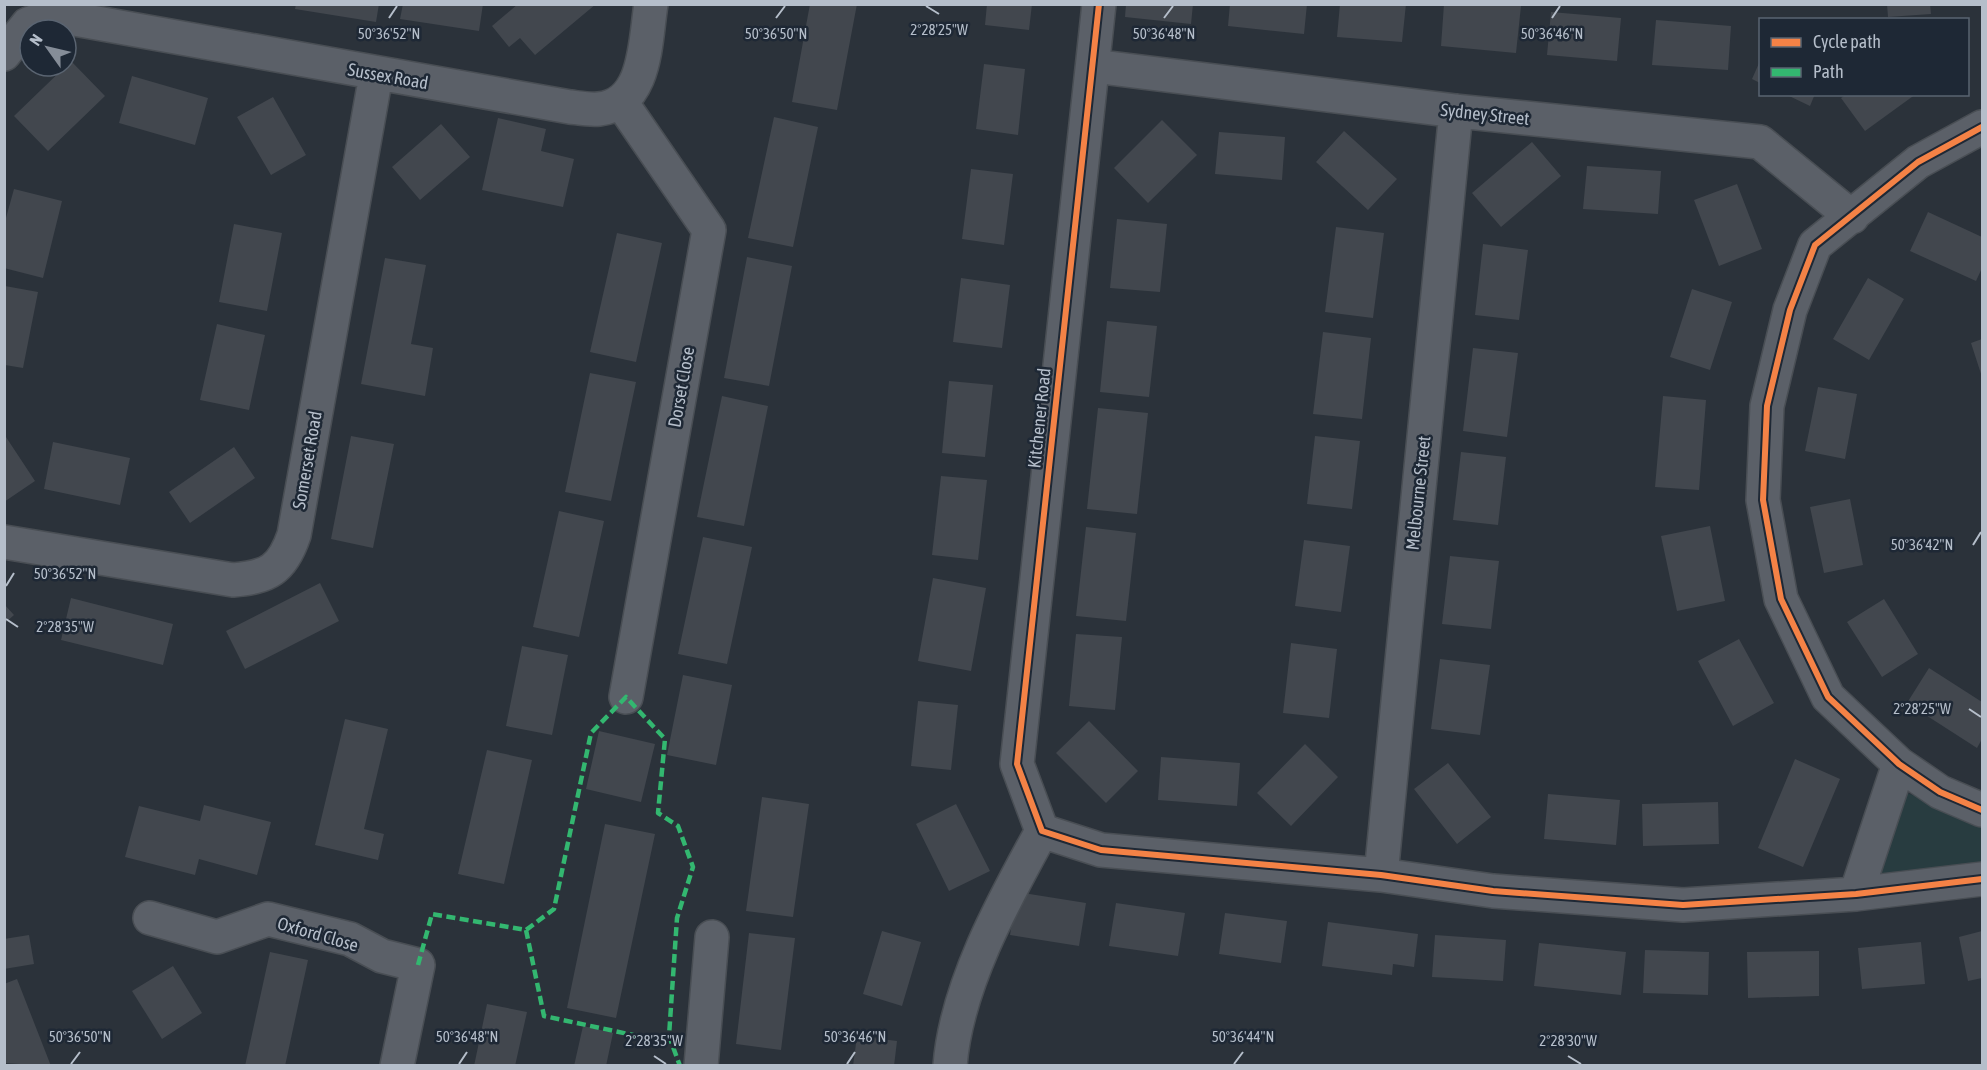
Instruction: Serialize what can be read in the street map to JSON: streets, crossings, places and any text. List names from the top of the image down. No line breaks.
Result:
{"streets":{"street":["Sussex Road","Sydney Street","Dorset Close","Kitchener Road","Somerset Road","Melbourne Street","Oxford Close"]},"crossings":[["Sussex Road","Dorset Close"],["Sussex Road","Somerset Road"],["Sydney Street","Kitchener Road"],["Sydney Street","Melbourne Street"]],"legend":["Cycle path","Path"],"north":"top left","coordinates":["2°28'25\"W","50°36'52\"N","50°36'50\"N","50°36'48\"N","50°36'46\"N","50°36'42\"N","2°28'35\"W","50°36'44\"N","2°28'30\"W"]}
